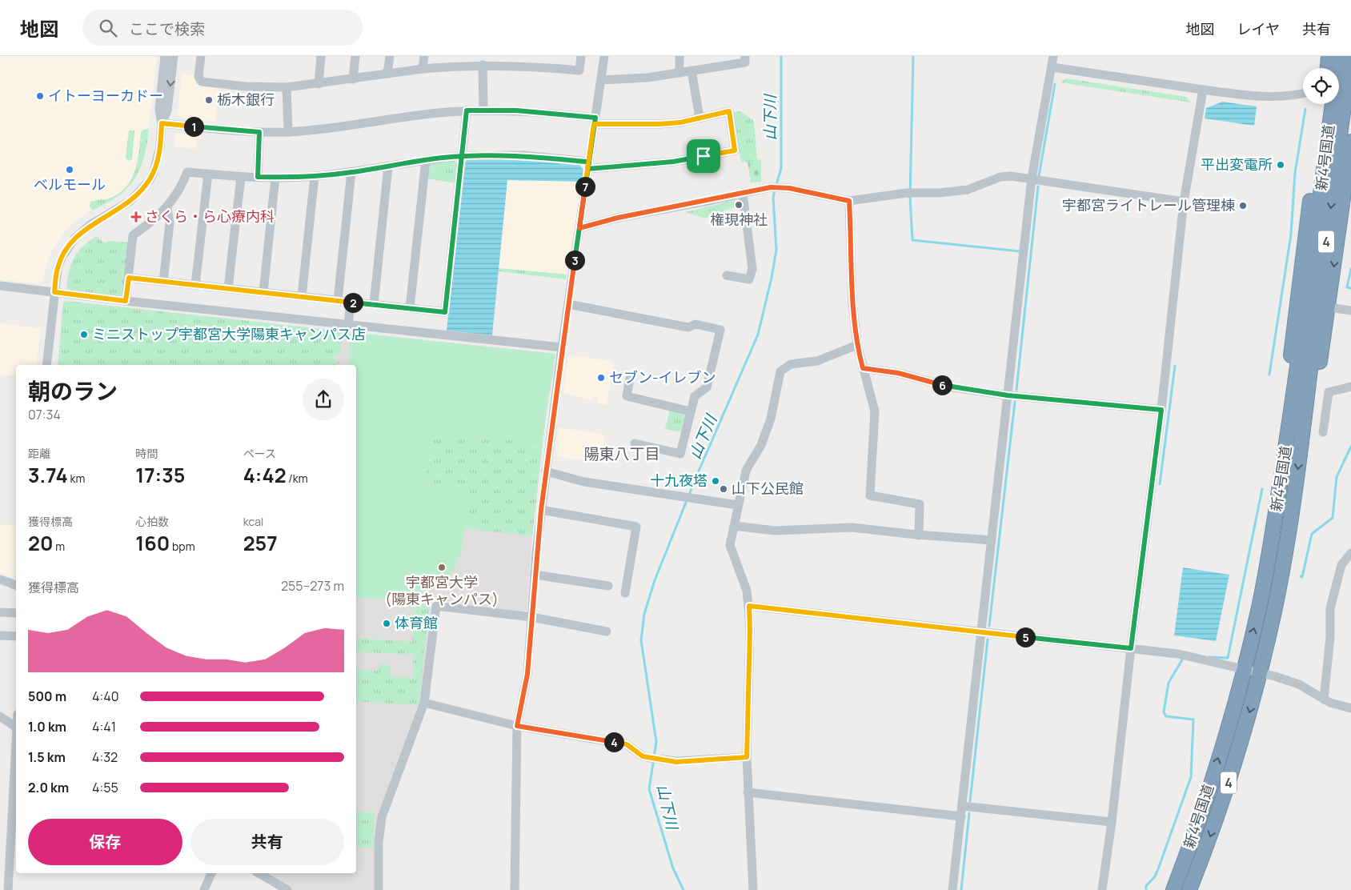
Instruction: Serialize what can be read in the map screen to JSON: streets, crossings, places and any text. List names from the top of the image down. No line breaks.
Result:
{"streets":{"highway":["新4号国道","4"]},"districts":["陽東八丁目"],"water":["山下川"],"places":{"other":["イトーヨーカドー","栃木銀行","平出変電所","ベルモール","権現神社","宇都宮ライトレール管理棟","ミニストップ宇都宮大学陽東キャンパス店","セブン-イレブン","十九夜塔","山下公民館","宇都宮大学 (陽東キャンパス)","体育館"],"health":["さくら・ら心療内科"]},"page":{"header":"地図","search":"ここで検索","nav":["地図","レイヤ","共有"],"pins":["1","7","3","2","6","5","4"],"heading":["朝のラン","07:34"],"stats":[["距離","3.74 km"],["時間","17:35"],["ペース","4:42 /km"],["獲得標高","20 m"],["心拍数","160 bpm"],["kcal","257"]],"chart":["獲得標高","255–273 m"],"list":[{"name":"500 m","note":"4:40"},{"name":"1.0 km","note":"4:41"},{"name":"1.5 km","note":"4:32"},{"name":"2.0 km","note":"4:55"}],"buttons":["保存","共有"]}}
